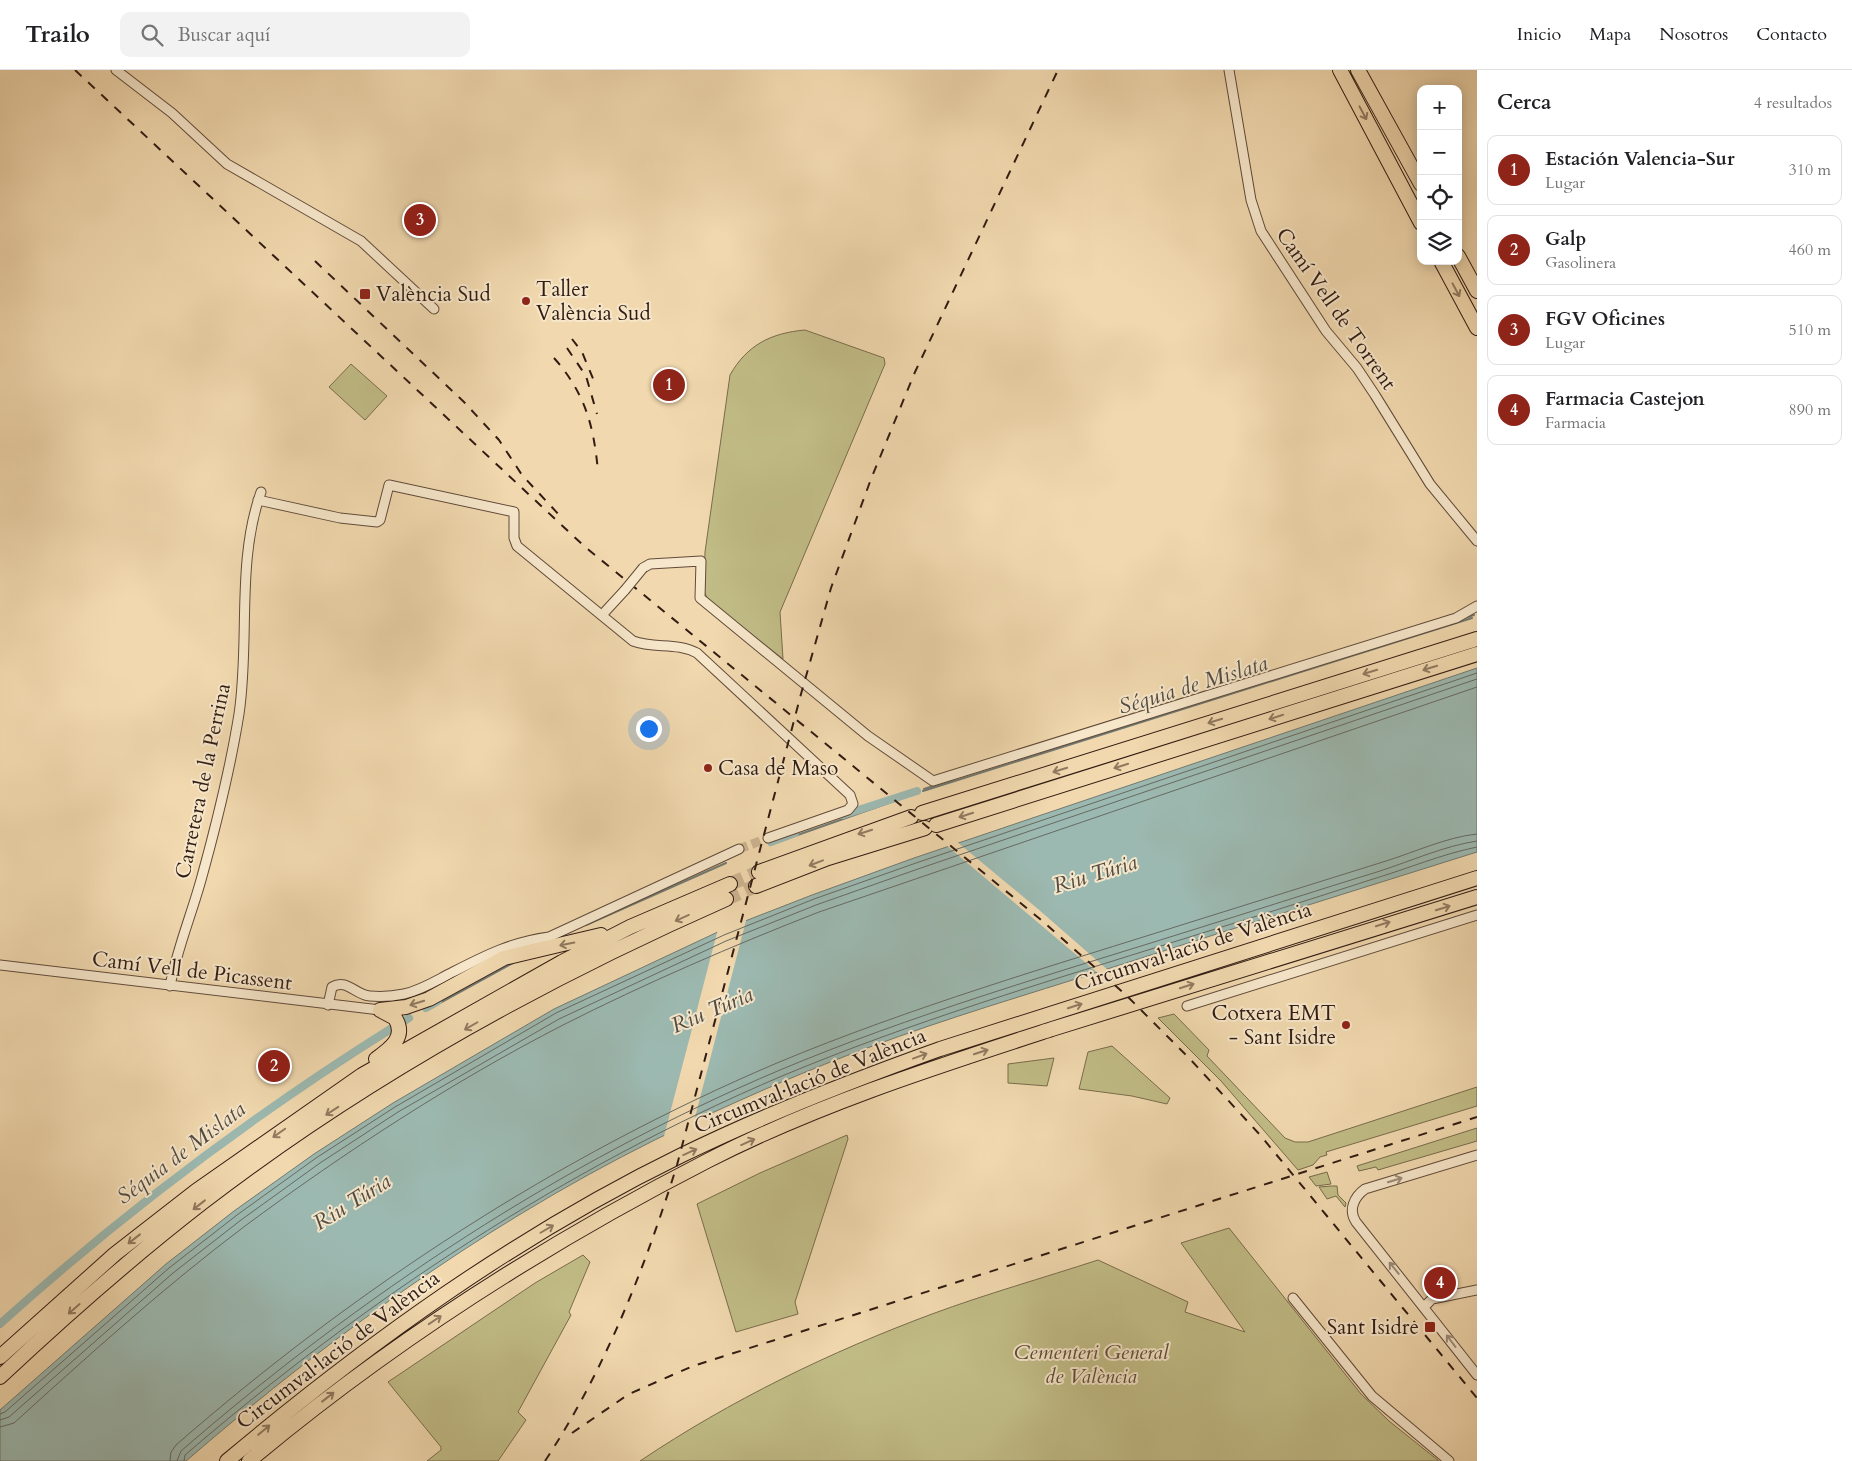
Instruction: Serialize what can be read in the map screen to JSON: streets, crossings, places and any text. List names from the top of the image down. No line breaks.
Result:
{"streets":{"highway":["Circumval·lació de València"],"street":["Camí Vell de Torrent","Carretera de la Perrina","Camí Vell de Picassent"]},"crossings":[["Carretera de la Perrina","Camí Vell de Picassent"]],"one_way":["Circumval·lació de València"],"water":["Séquia de Mislata","Riu Túria"],"parks":["Cementeri General de València"],"places":{"transit":["València Sud","Sant Isidre"],"other":["Taller València Sud","Casa de Maso","Cotxera EMT - Sant Isidre"]},"page":{"header":"Trailo","search":"Buscar aquí","nav":["Inicio","Mapa","Nosotros","Contacto"],"heading":["Cerca","4 resultados"],"map_buttons":["+","−"],"list":[{"mark":"1","name":"Estación Valencia-Sur","note":"Lugar","value":"310 m"},{"mark":"2","name":"Galp","note":"Gasolinera","value":"460 m"},{"mark":"3","name":"FGV Oficines","note":"Lugar","value":"510 m"},{"mark":"4","name":"Farmacia Castejon","note":"Farmacia","value":"890 m"}],"pins":["3","1","2","4"]}}
